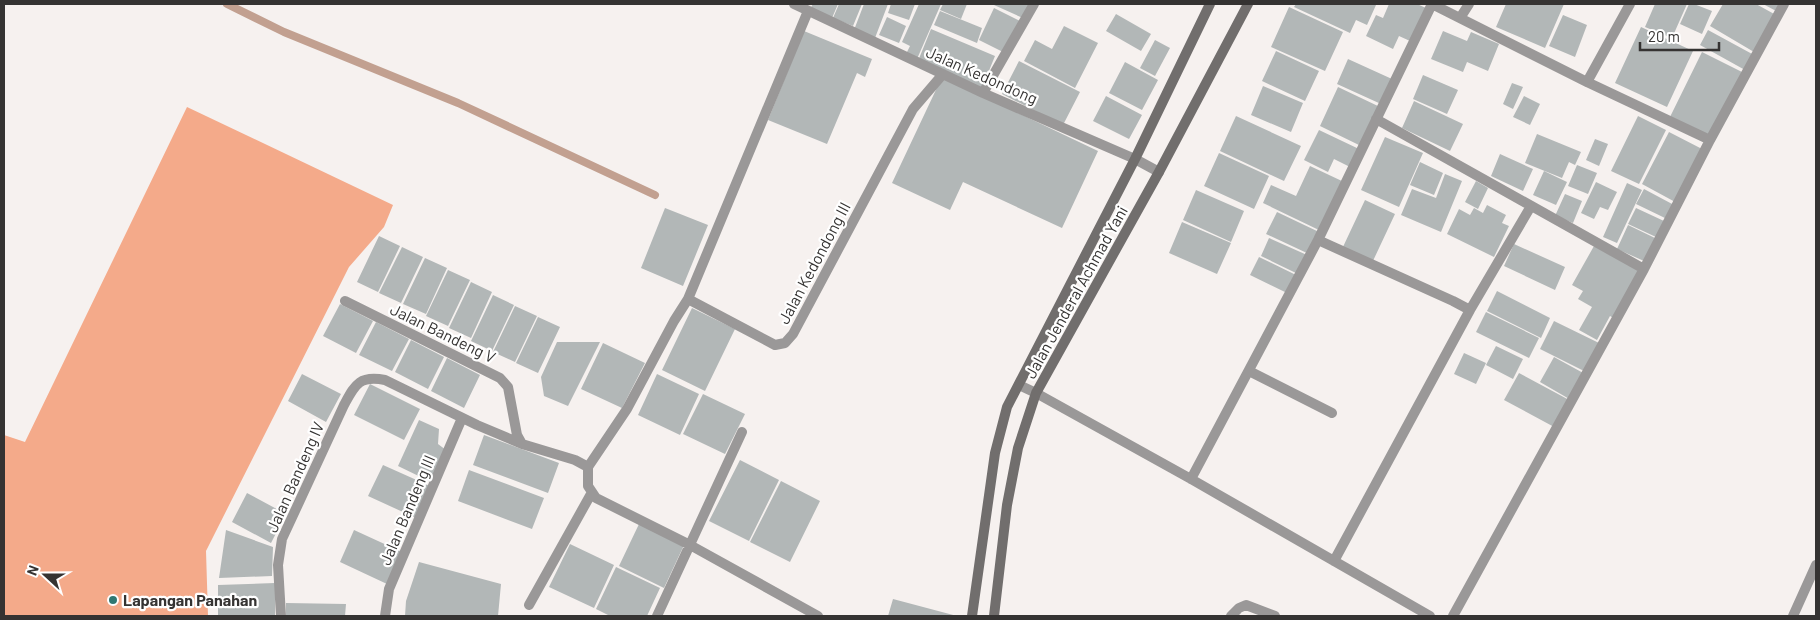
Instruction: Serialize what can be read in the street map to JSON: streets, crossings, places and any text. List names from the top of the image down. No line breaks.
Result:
{"streets":{"main road":["Jalan Jenderal Achmad Yani"],"street":["Jalan Kedondong","Jalan Kedondong III","Jalan Bandeng V","Jalan Bandeng IV","Jalan Bandeng III"]},"crossings":[["Jalan Kedondong","Jalan Kedondong III"],["Jalan Kedondong","Jalan Jenderal Achmad Yani"],["Jalan Bandeng IV","Jalan Bandeng III"]],"places":["Lapangan Panahan"],"scale_bar":"20 m","north":"left"}
